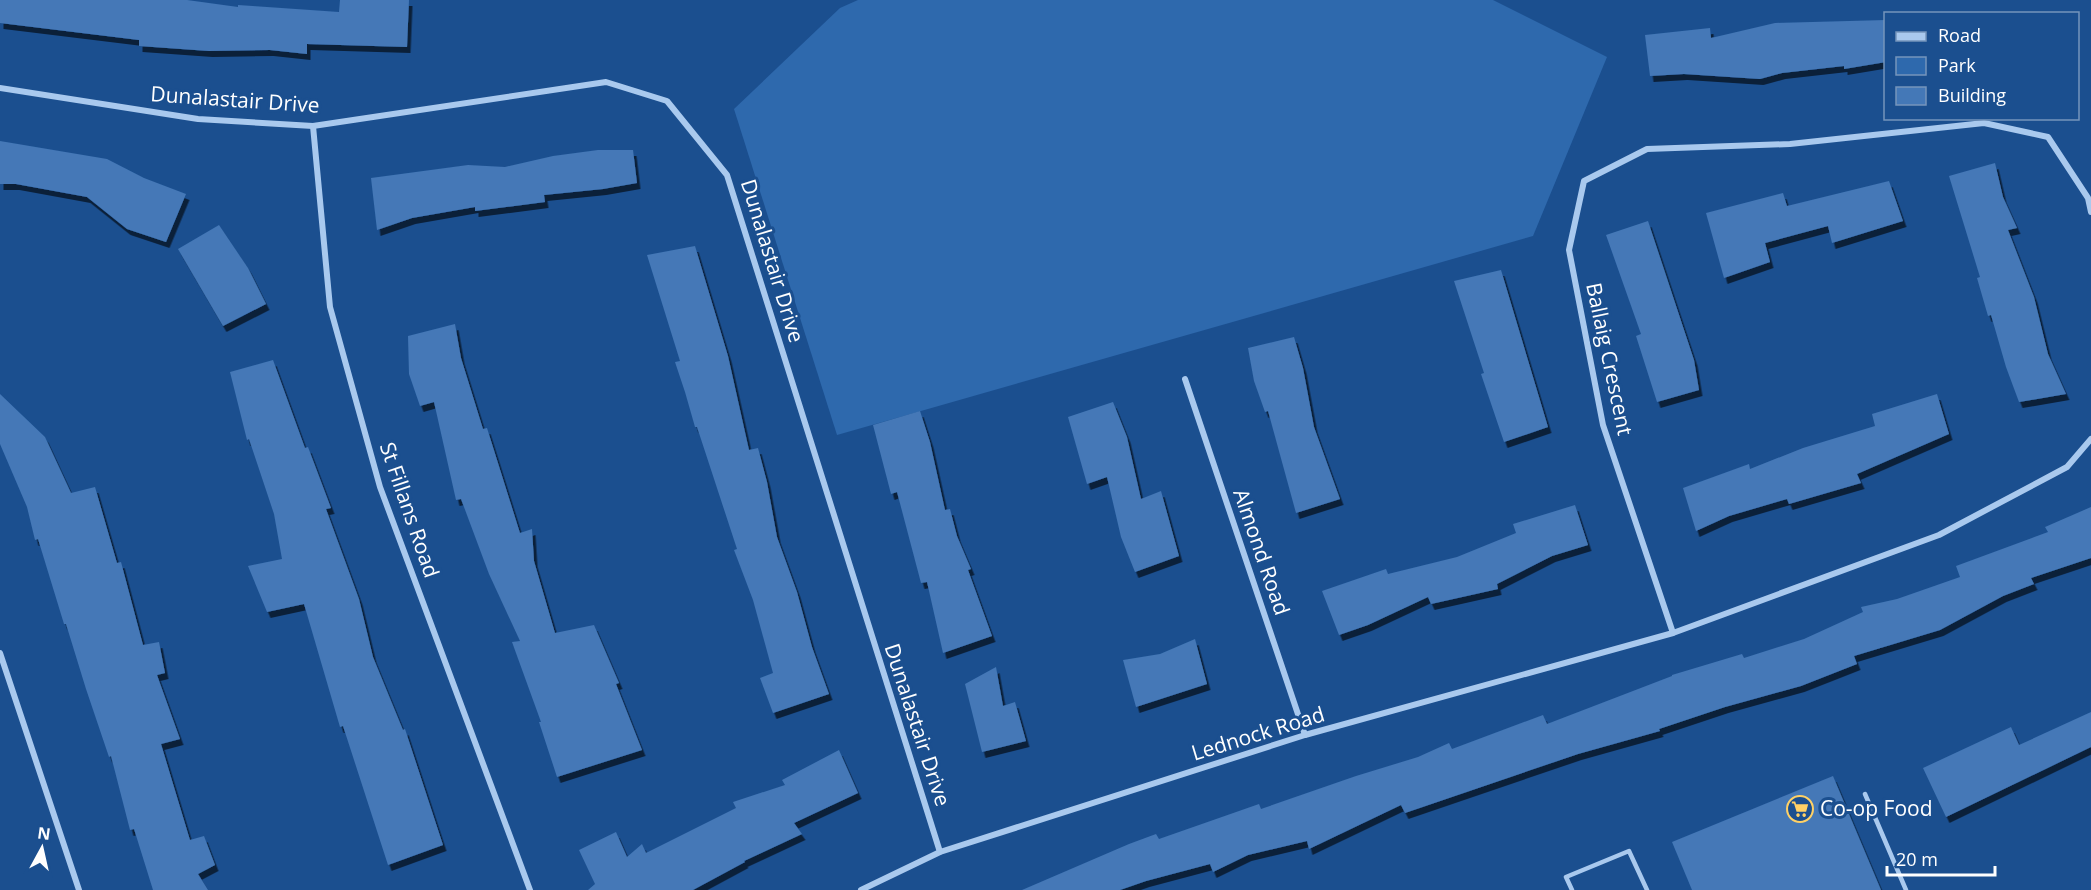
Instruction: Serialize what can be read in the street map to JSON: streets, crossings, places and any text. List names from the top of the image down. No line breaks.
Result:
{"streets":{"street":["Dunalastair Drive","Ballaig Crescent","St Fillans Road","Almond Road","Lednock Road"]},"crossings":[["Dunalastair Drive","St Fillans Road"],["Dunalastair Drive","Lednock Road"],["Ballaig Crescent","Lednock Road"],["Almond Road","Lednock Road"]],"places":{"supermarket":["Co-op Food"]},"legend":["Road","Park","Building"],"scale_bar":"20 m","north":"top"}
